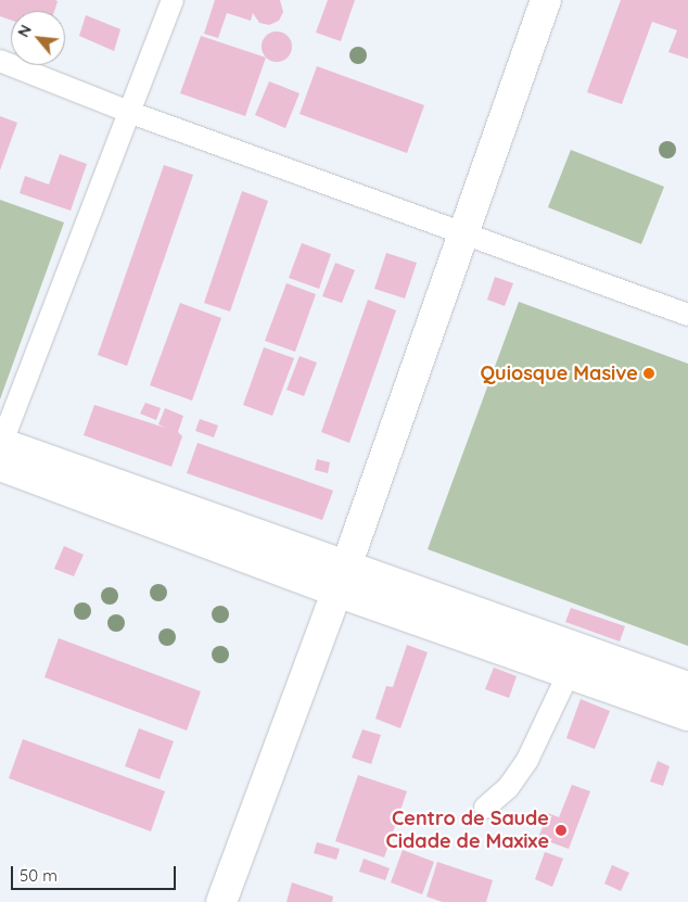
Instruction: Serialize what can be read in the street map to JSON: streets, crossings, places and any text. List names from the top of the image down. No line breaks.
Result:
{"places":["Quiosque Masive","Centro de Saude Cidade de Maxixe"],"scale_bar":"50 m","north":"top left"}
